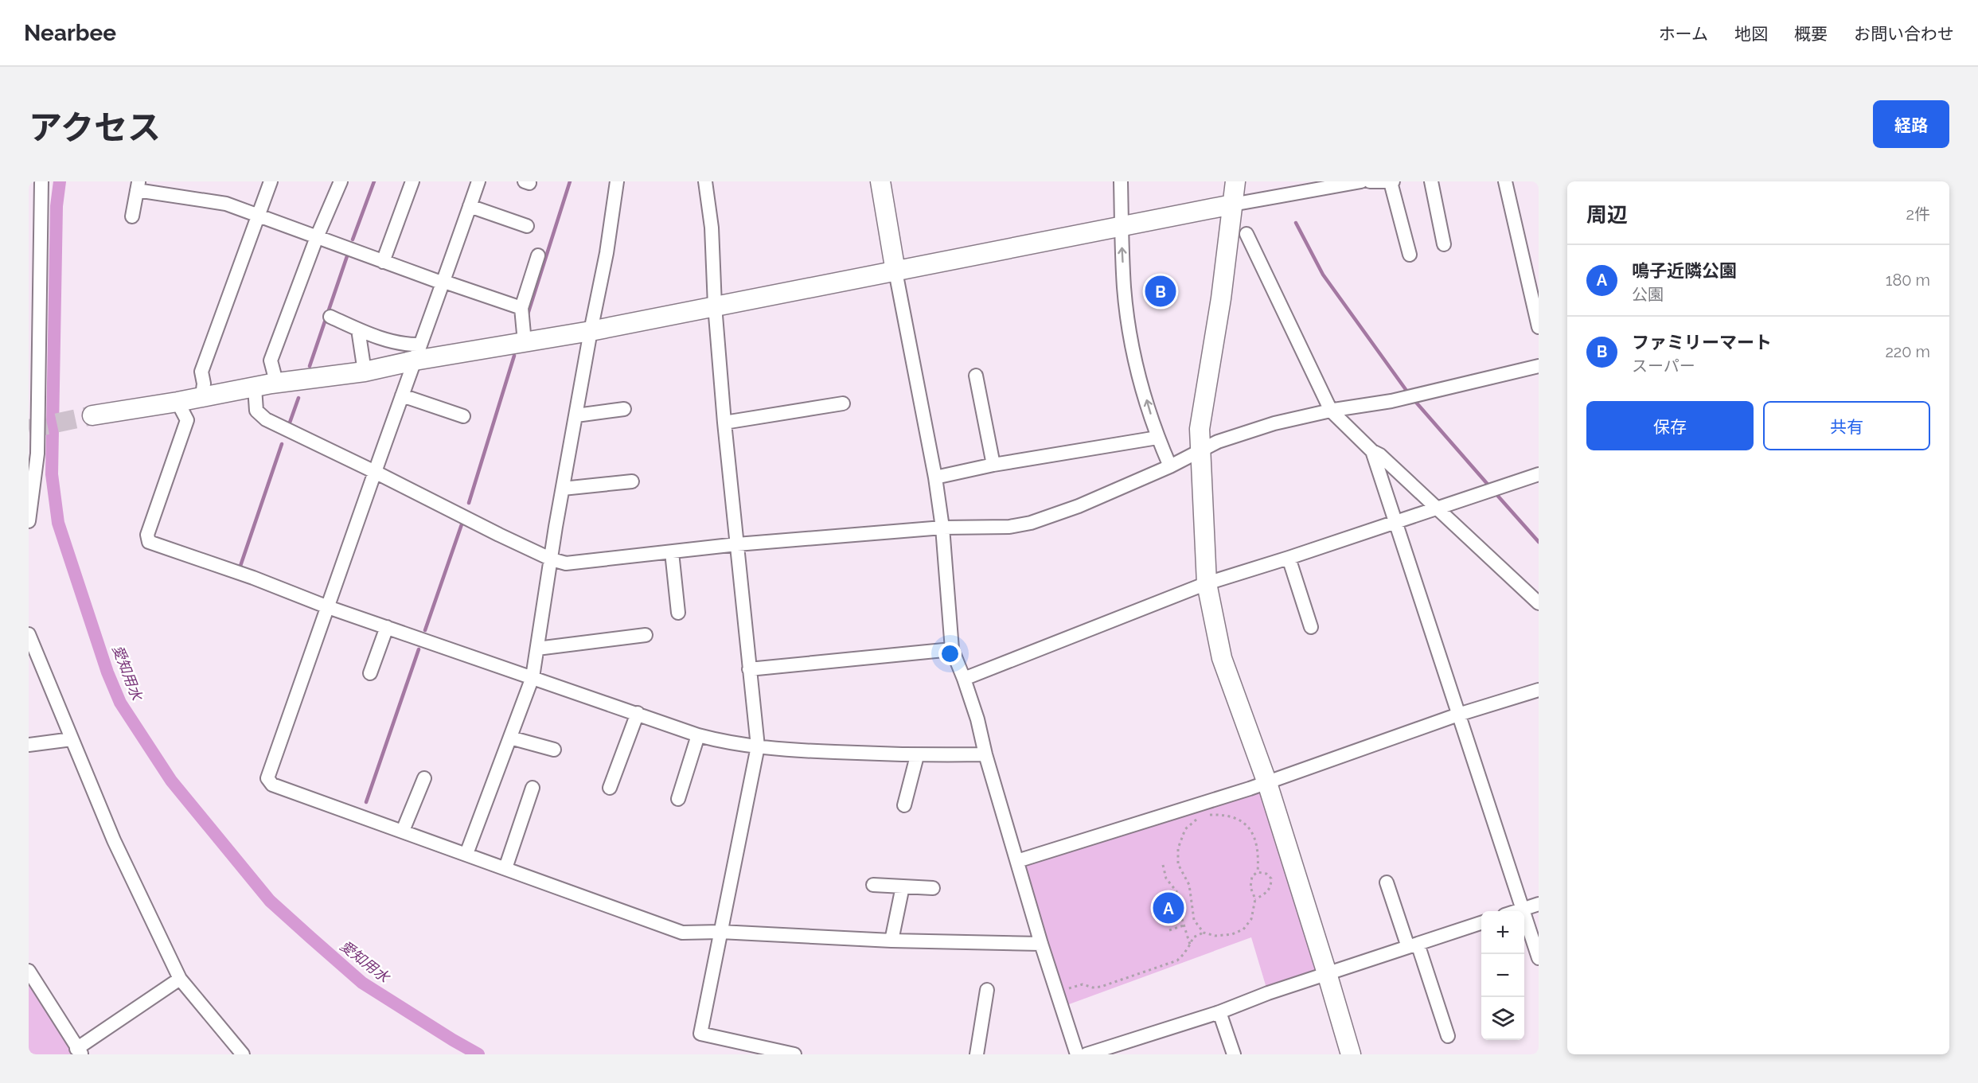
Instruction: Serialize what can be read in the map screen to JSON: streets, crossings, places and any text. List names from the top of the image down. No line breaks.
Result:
{"water":["愛知用水"],"page":{"header":"Nearbee","nav":["ホーム","地図","概要","お問い合わせ"],"title":"アクセス","buttons":["経路",["保存","共有"]],"heading":["周辺","2件"],"list":[{"mark":"A","name":"鳴子近隣公園","note":"公園","value":"180 m"},{"mark":"B","name":"ファミリーマート","note":"スーパー","value":"220 m"}],"pins":["B","A"],"map_buttons":["+","−"]}}
